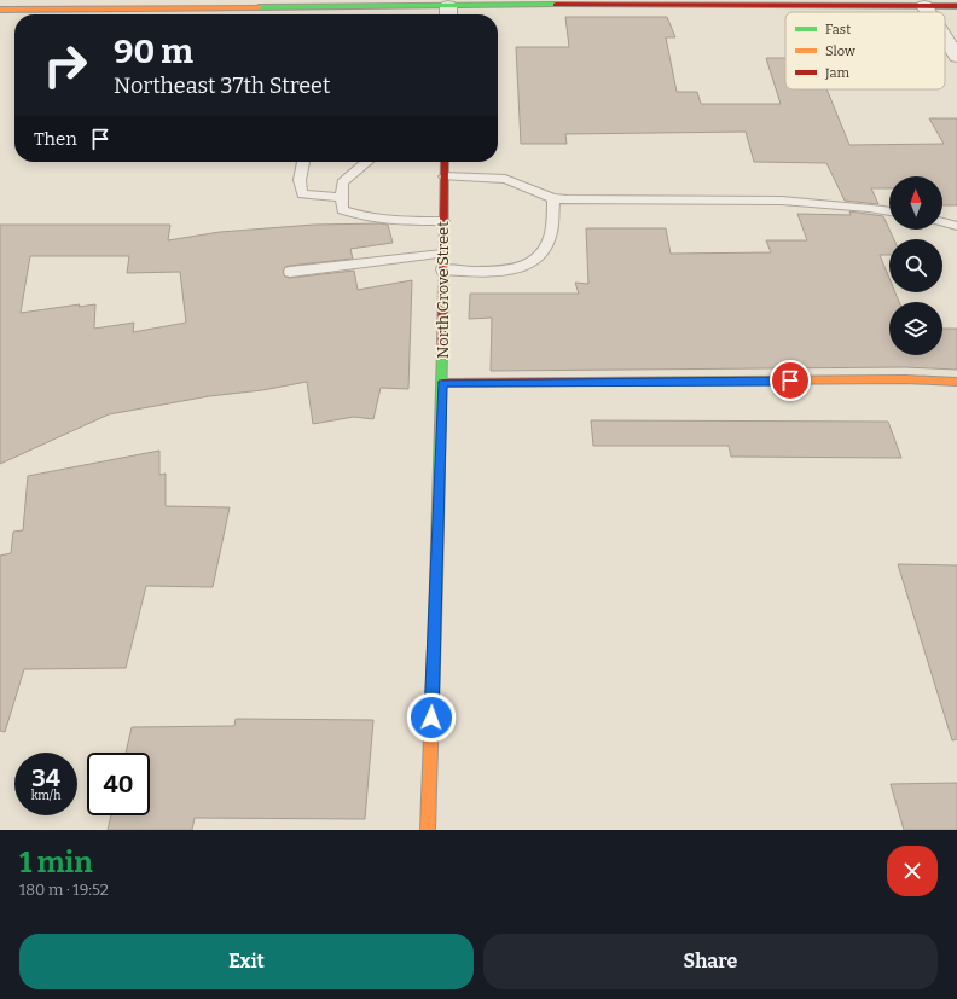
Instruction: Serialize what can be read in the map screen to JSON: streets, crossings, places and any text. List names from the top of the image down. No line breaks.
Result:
{"streets":{"street":["North Grove Street"]},"legend":["Fast","Slow","Jam"],"north":"top","page":{"turn":["90 m","Northeast 37th Street"],"then":"Then","speed":"34 km/h","limit":"40","heading":["1 min","180 m · 19:52"],"buttons":["Exit","Share"]}}
